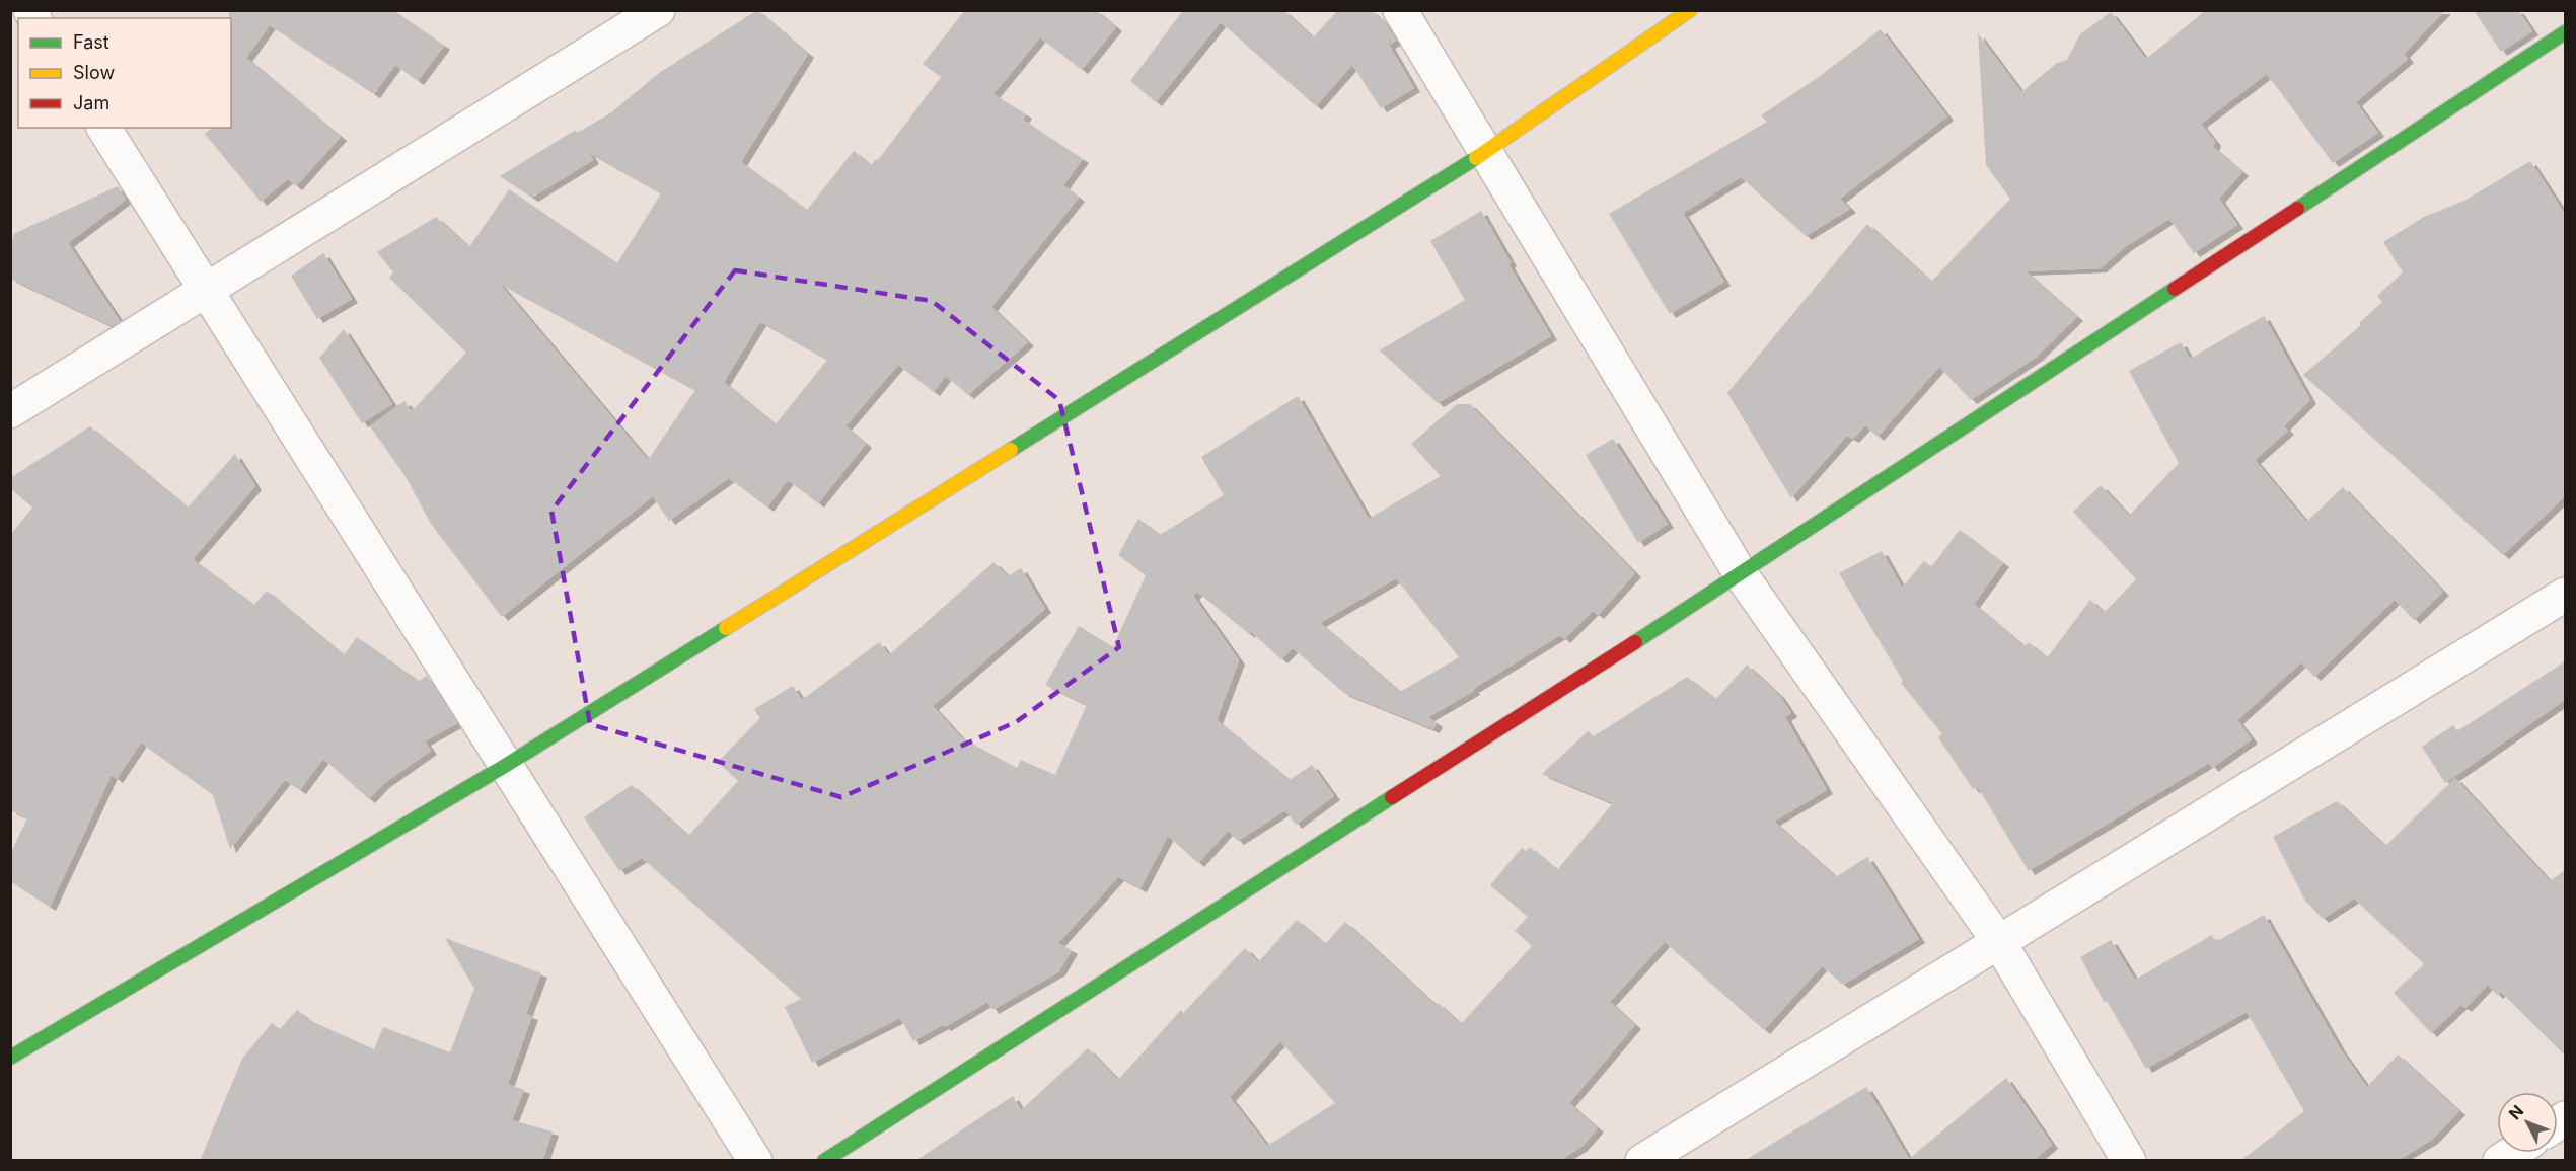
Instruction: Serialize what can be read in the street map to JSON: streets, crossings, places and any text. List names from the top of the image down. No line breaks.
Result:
{"legend":["Fast","Slow","Jam"],"north":"top left"}
